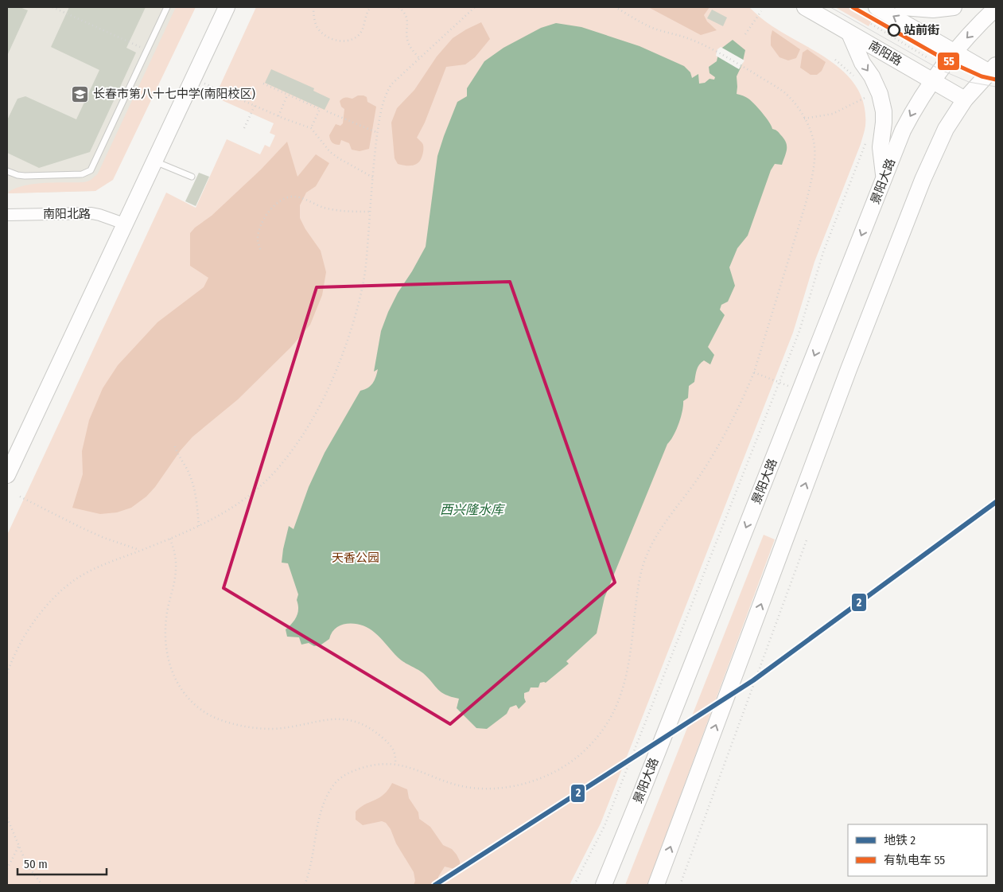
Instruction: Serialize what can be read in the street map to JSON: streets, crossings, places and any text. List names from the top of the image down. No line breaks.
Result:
{"streets":{"main road":["南阳路","景阳大路"],"street":["南阳北路"]},"crossings":[["南阳路","景阳大路"]],"water":["西兴隆水库"],"parks":["天香公园"],"places":{"other":["站前街"],"school or university":["长春市第八十七中学(南阳校区)"]},"lines":["tram line 55","metro line 2"],"legend":["地铁 2","有轨电车 55"],"scale_bar":"50 m"}
